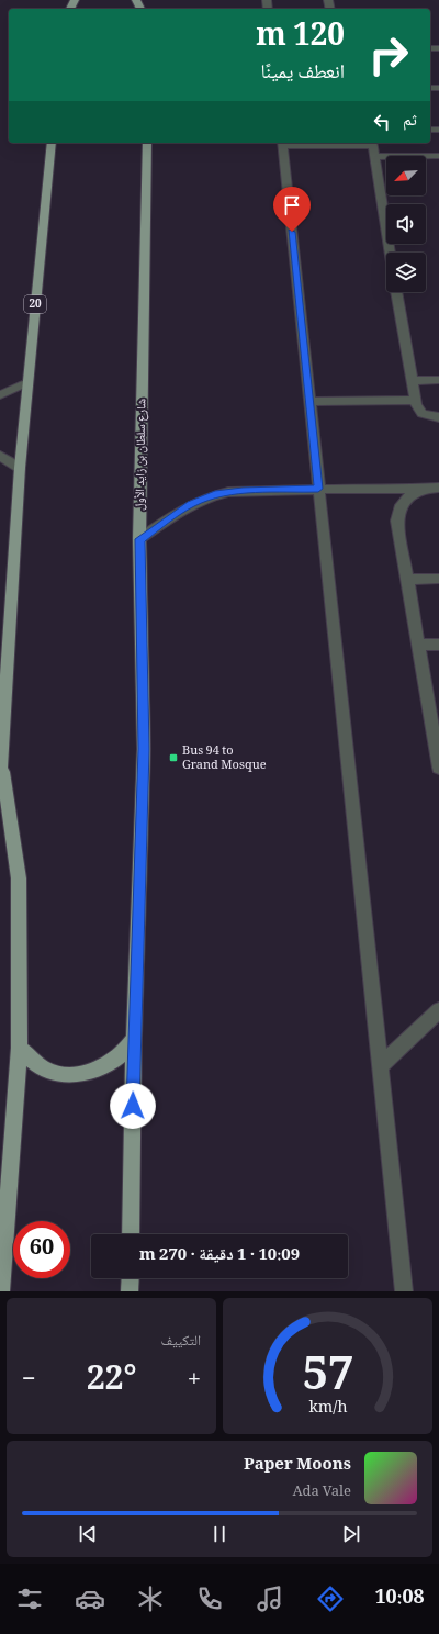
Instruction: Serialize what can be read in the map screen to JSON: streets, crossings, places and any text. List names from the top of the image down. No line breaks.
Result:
{"streets":{"main road":["20","شارع سلطان بن زايد الأول"]},"places":{"transit":["Bus 94 to Grand Mosque"]},"north":"bottom left","page":{"turn":["120 m","انعطف يمينًا"],"then":"ثم","limit":"60","trip":"10:09 · 1 دقيقة · 270 m","tile":"التكييف","heat":["−","22°","+"],"song":["Paper Moons","Ada Vale"],"tabs":"10:08","gauge":["57","km/h"]}}
